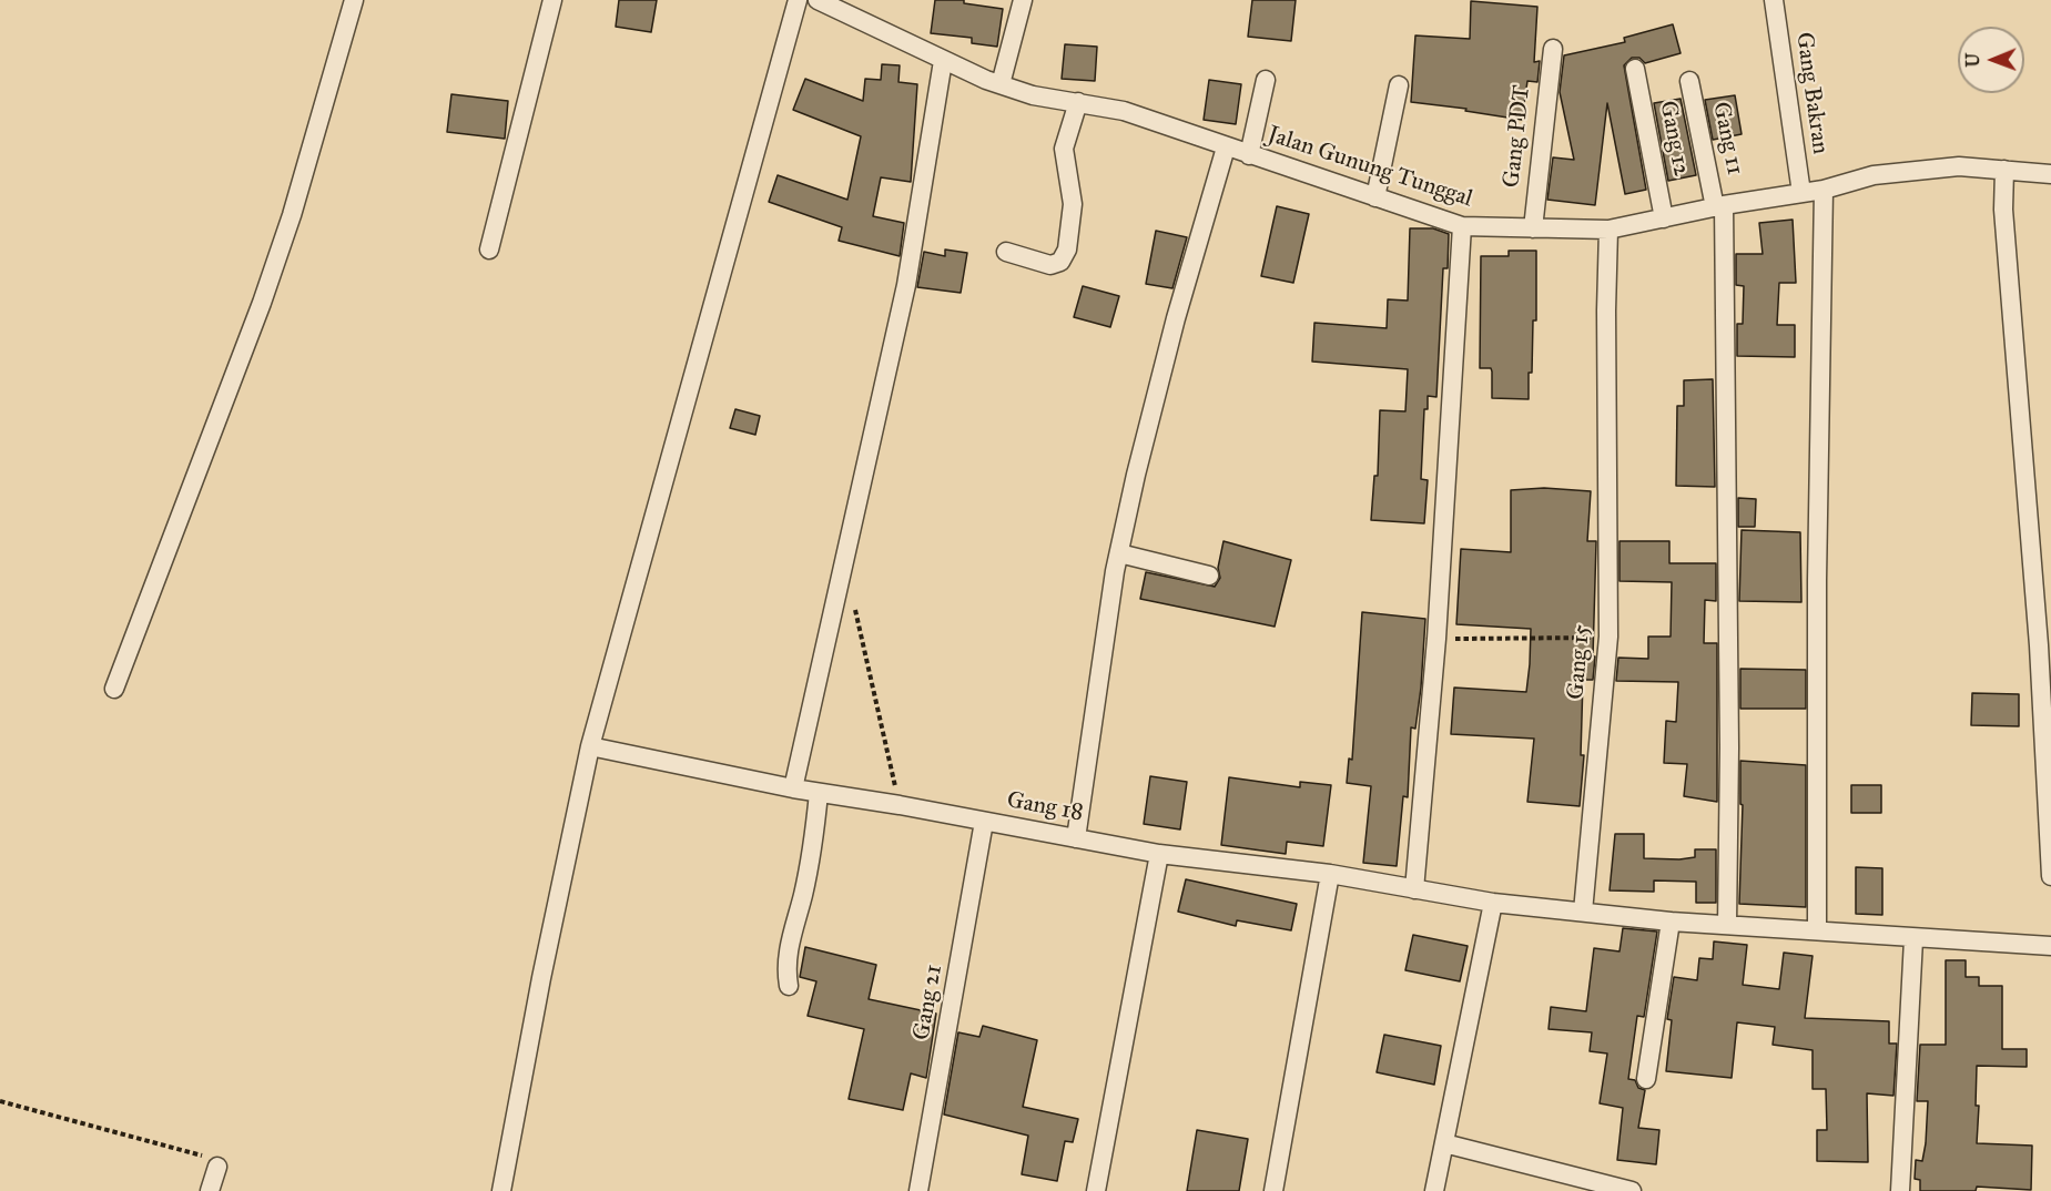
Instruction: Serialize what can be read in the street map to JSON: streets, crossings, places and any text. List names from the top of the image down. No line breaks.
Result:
{"streets":{"street":["Gang Bakran","Gang PDT","Gang 12","Gang 11","Jalan Gunung Tunggal","Gang 15","Gang 18","Gang 21"]},"crossings":[["Gang Bakran","Jalan Gunung Tunggal"],["Gang PDT","Jalan Gunung Tunggal"],["Gang 12","Jalan Gunung Tunggal"],["Gang 11","Jalan Gunung Tunggal"],["Gang 11","Gang 18"],["Jalan Gunung Tunggal","Gang 15"],["Gang 15","Gang 18"],["Gang 18","Gang 21"]],"north":"left"}
